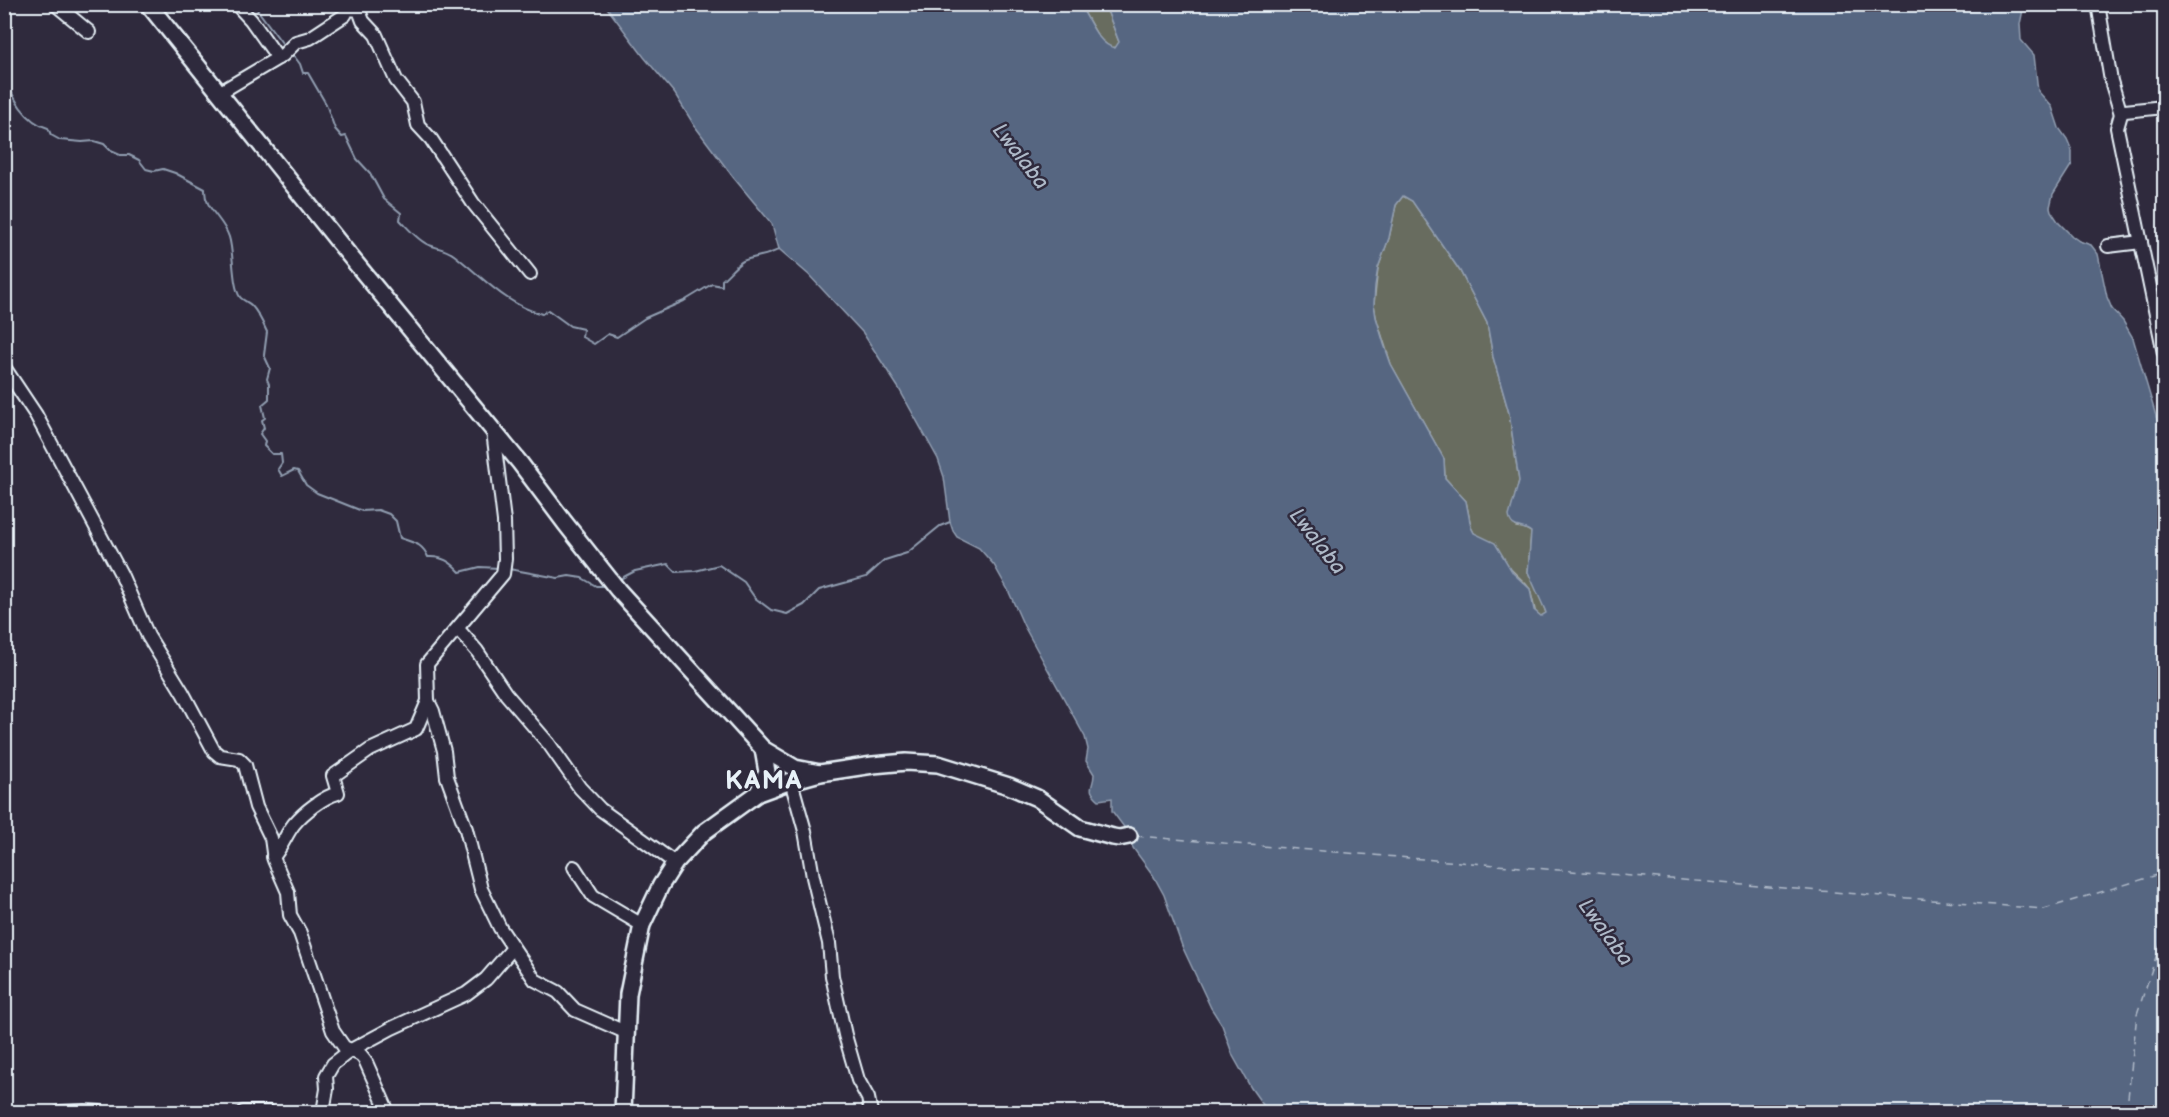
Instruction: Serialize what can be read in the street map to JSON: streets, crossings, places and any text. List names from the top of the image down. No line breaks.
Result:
{"districts":["KAMA"],"water":["Lwalaba"]}
